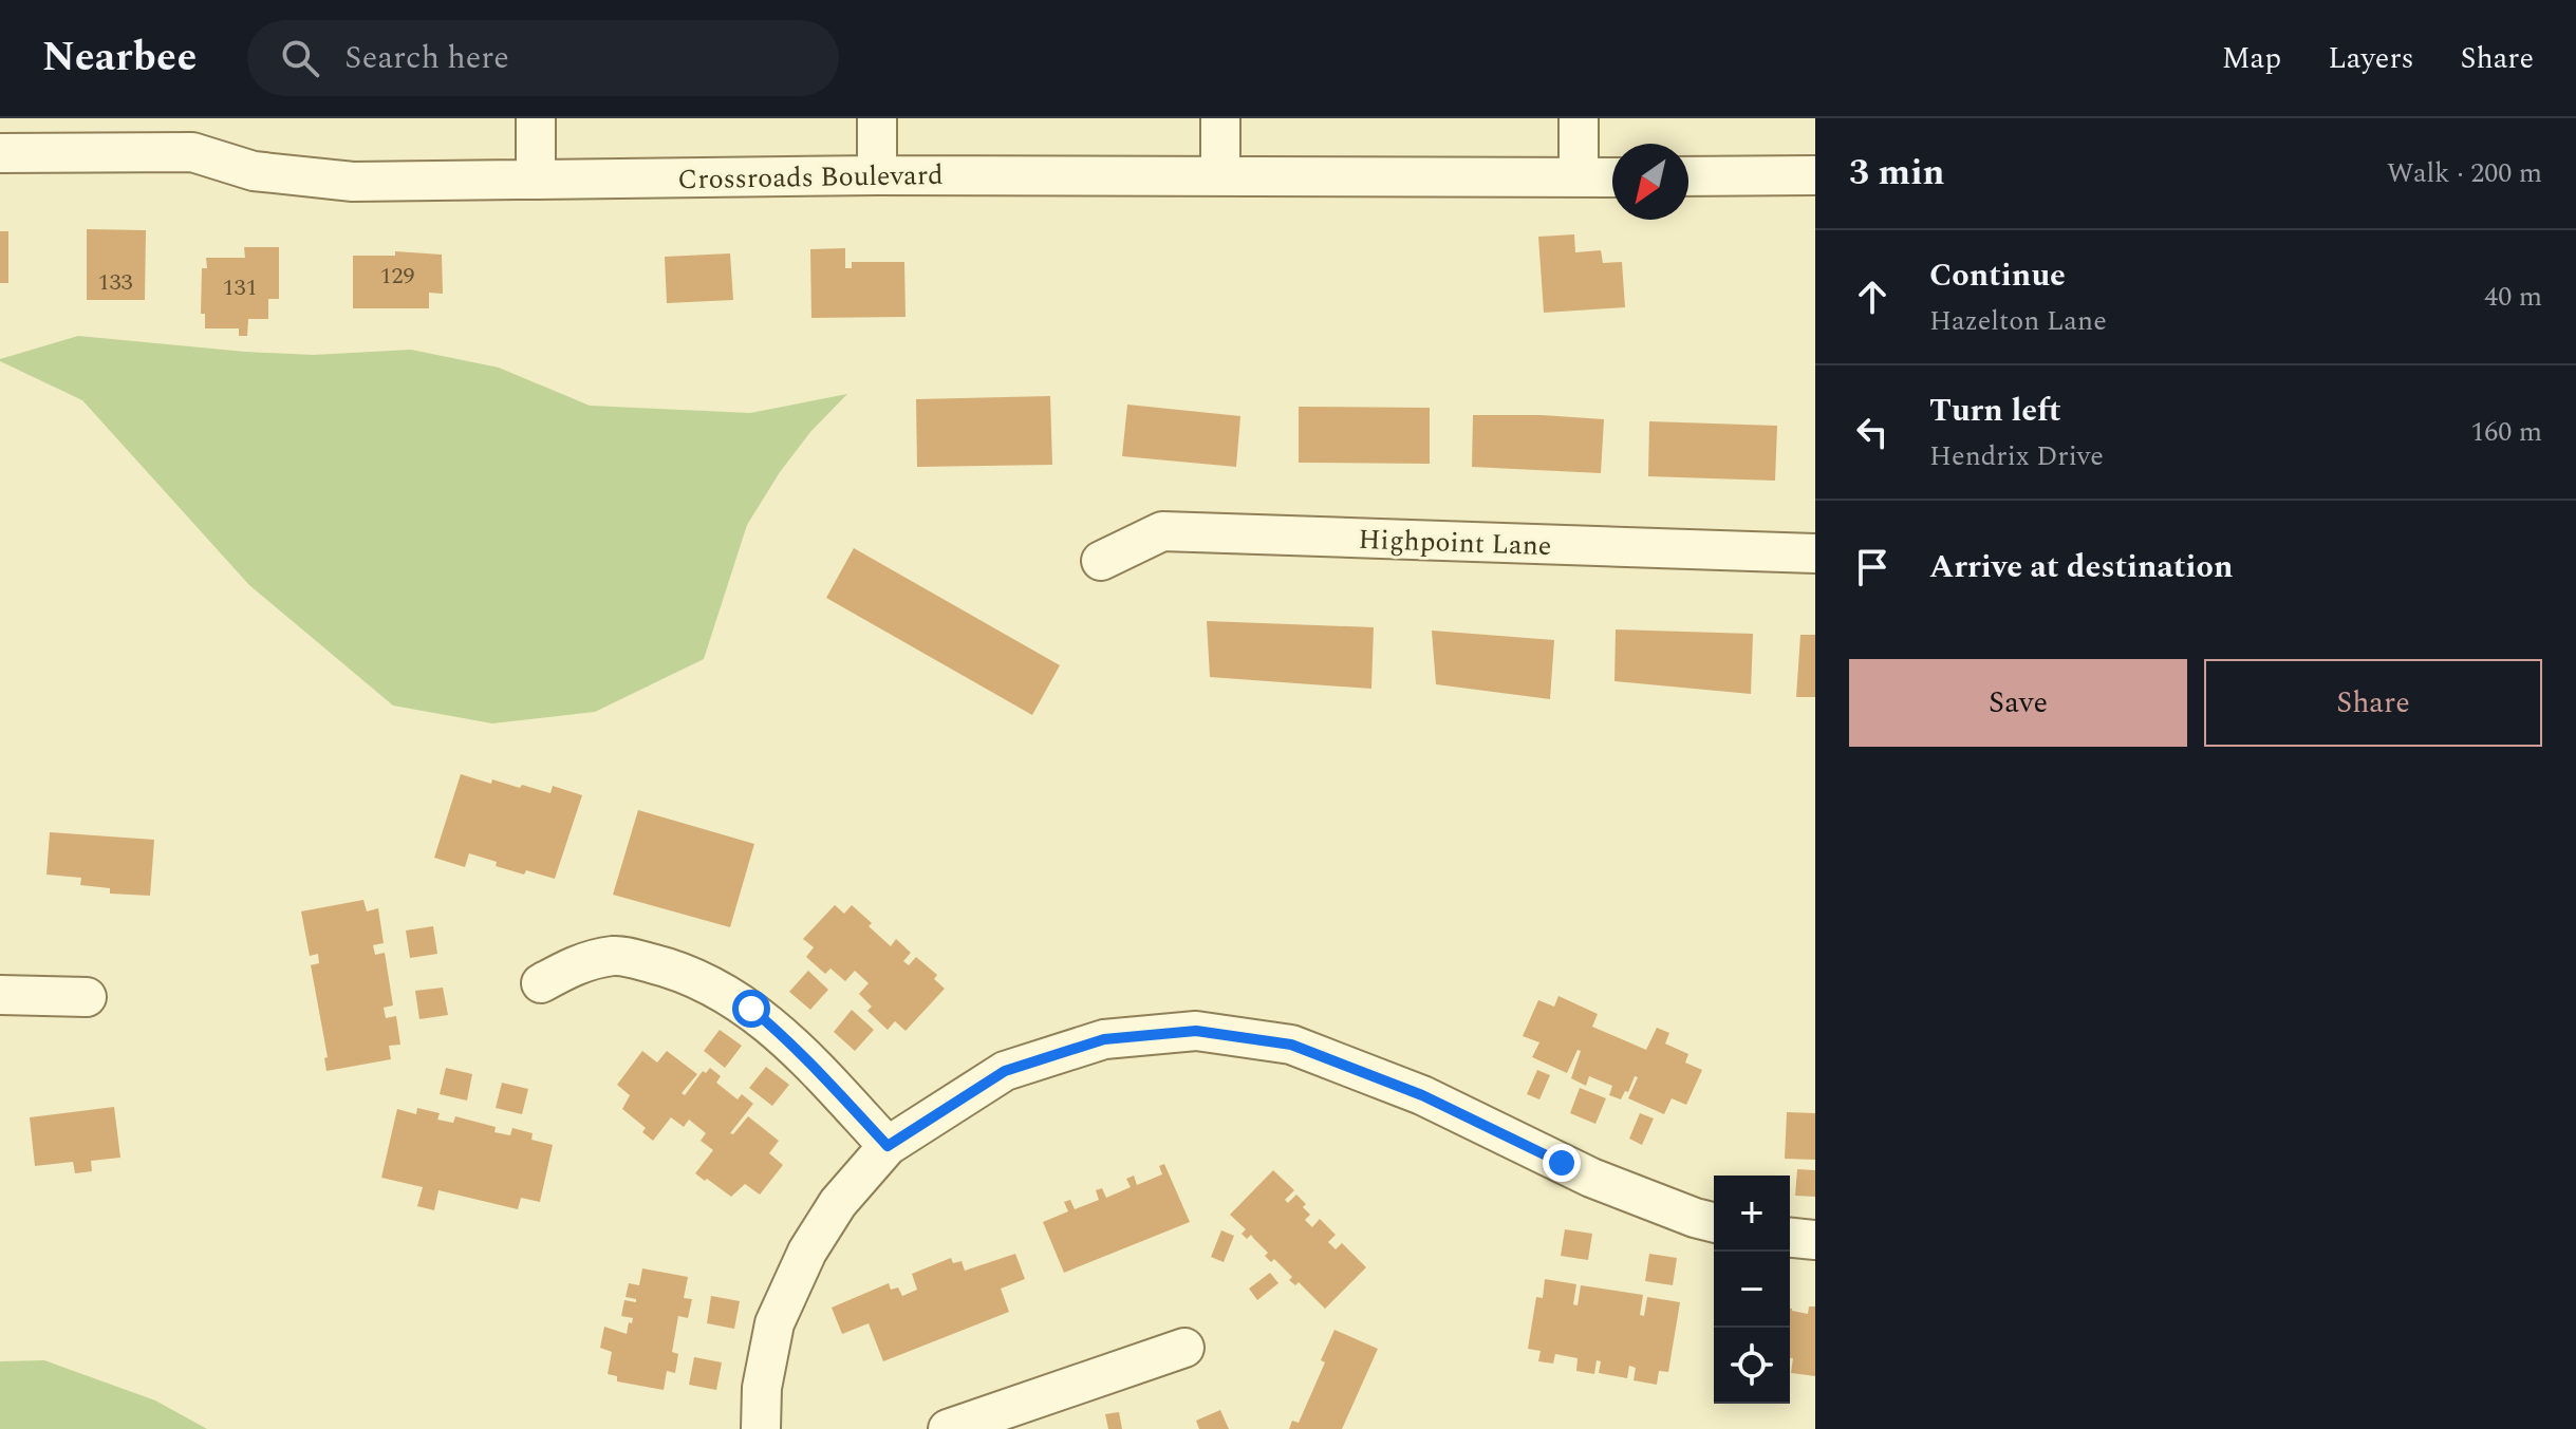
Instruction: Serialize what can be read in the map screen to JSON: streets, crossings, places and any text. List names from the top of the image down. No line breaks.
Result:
{"streets":{"street":["Crossroads Boulevard","Highpoint Lane"]},"house_numbers":["129","133","131"],"north":"bottom left","page":{"header":"Nearbee","search":"Search here","nav":["Map","Layers","Share"],"heading":["3 min","Walk · 200 m"],"list":[["Continue","Hazelton Lane","40 m"],["Turn left","Hendrix Drive","160 m"],"Arrive at destination"],"buttons":["Save","Share"],"map_buttons":["+","−"]}}
